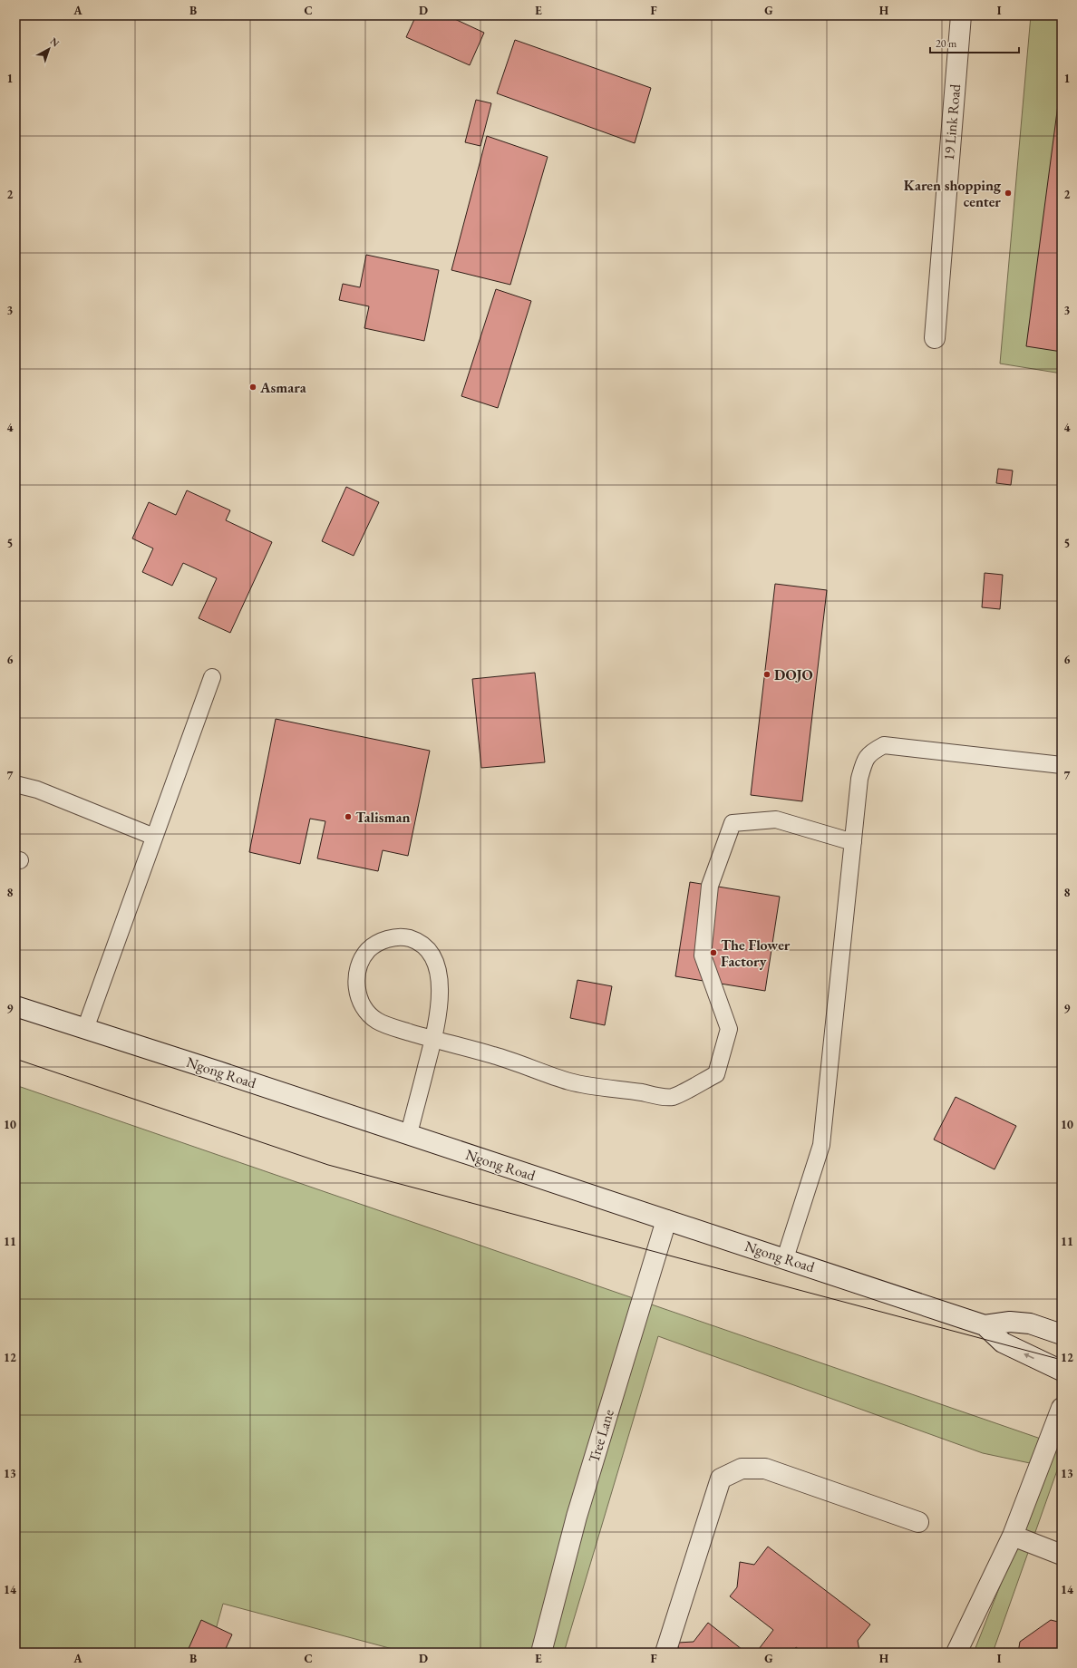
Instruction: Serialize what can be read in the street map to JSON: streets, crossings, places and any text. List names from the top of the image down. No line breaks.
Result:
{"streets":{"street":["19 Link Road","Ngong Road","Tree Lane"]},"crossings":[["Ngong Road","Tree Lane"]],"places":["Karen shopping center","Asmara","DOJO","Talisman","The Flower Factory"],"scale_bar":"20 m","north":"top right","grid":{"columns":["A","B","C","D","E","F","G","H","I"],"rows":["1","2","3","4","5","6","7","8","9","10","11","12","13","14"]}}
